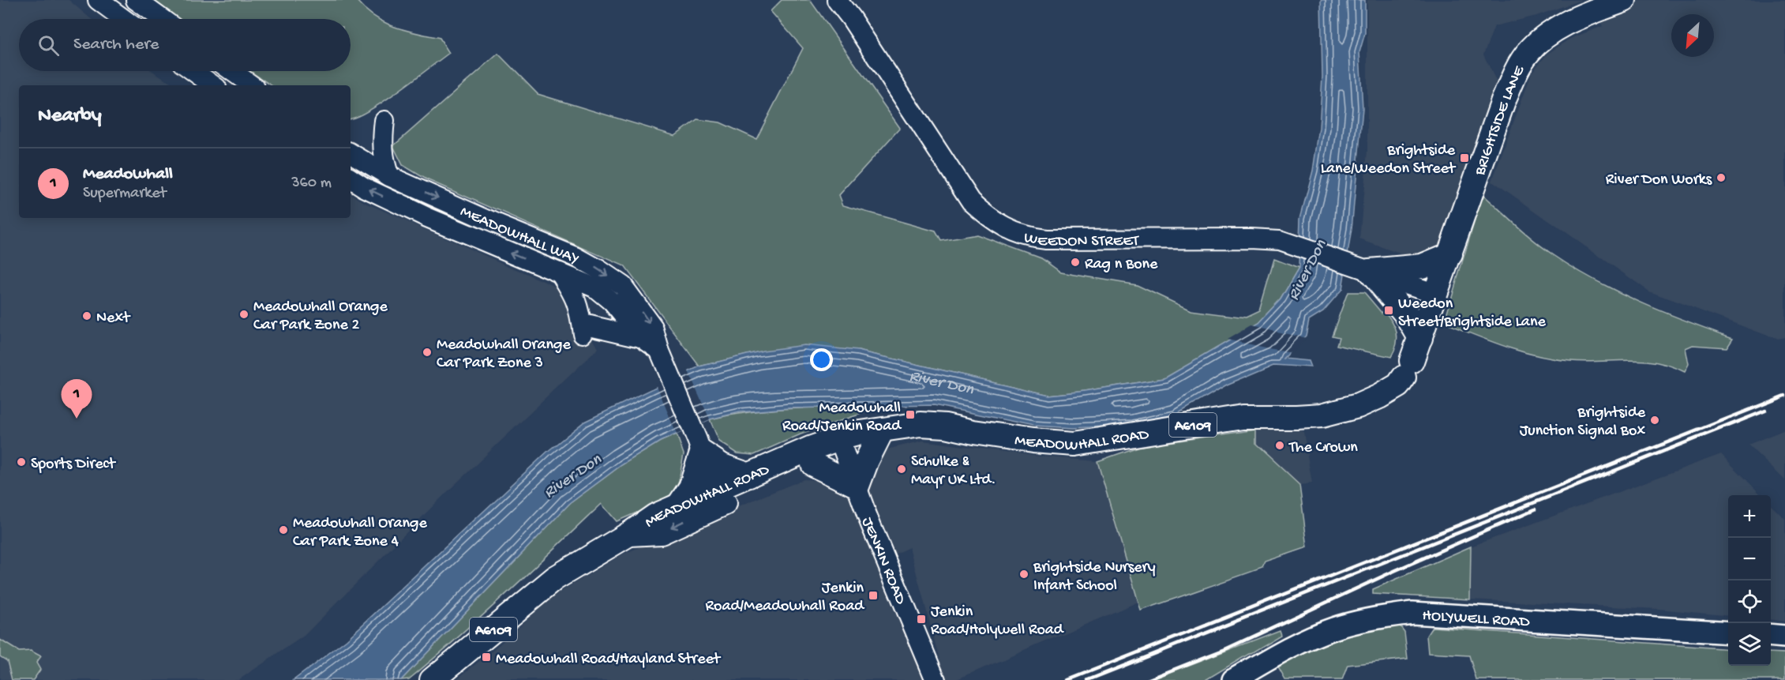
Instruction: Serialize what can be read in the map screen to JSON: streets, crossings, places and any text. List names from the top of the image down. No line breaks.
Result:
{"streets":{"main road":["BRIGHTSIDE LANE","A6109","MEADOWHALL ROAD","HOLYWELL ROAD"],"street":["MEADOWHALL WAY","WEEDON STREET","JENKIN ROAD"]},"crossings":[["BRIGHTSIDE LANE","WEEDON STREET"],["BRIGHTSIDE LANE","MEADOWHALL ROAD"],["MEADOWHALL WAY","MEADOWHALL ROAD"],["WEEDON STREET","MEADOWHALL ROAD"],["MEADOWHALL ROAD","JENKIN ROAD"]],"water":["River Don"],"places":{"transit":["Brightside Lane/Weedon Street","Weedon Street/Brightside Lane","Meadowhall Road/Jenkin Road","Jenkin Road/Meadowhall Road","Jenkin Road/Holywell Road","Meadowhall Road/Hayland Street"],"other":["River Don Works","Rag n Bone","Meadowhall Orange Car Park Zone 2","Next","Meadowhall Orange Car Park Zone 3","Brightside Junction Signal Box","The Crown","Sports Direct","Schulke & Mayr UK Ltd.","Meadowhall Orange Car Park Zone 4","Brightside Nursery Infant School"]},"north":"bottom left","page":{"search":"Search here","heading":"Nearby","list":[{"mark":"1","name":"Meadowhall","note":"Supermarket","value":"360 m"}],"pins":"1","map_buttons":["+","−"]}}
